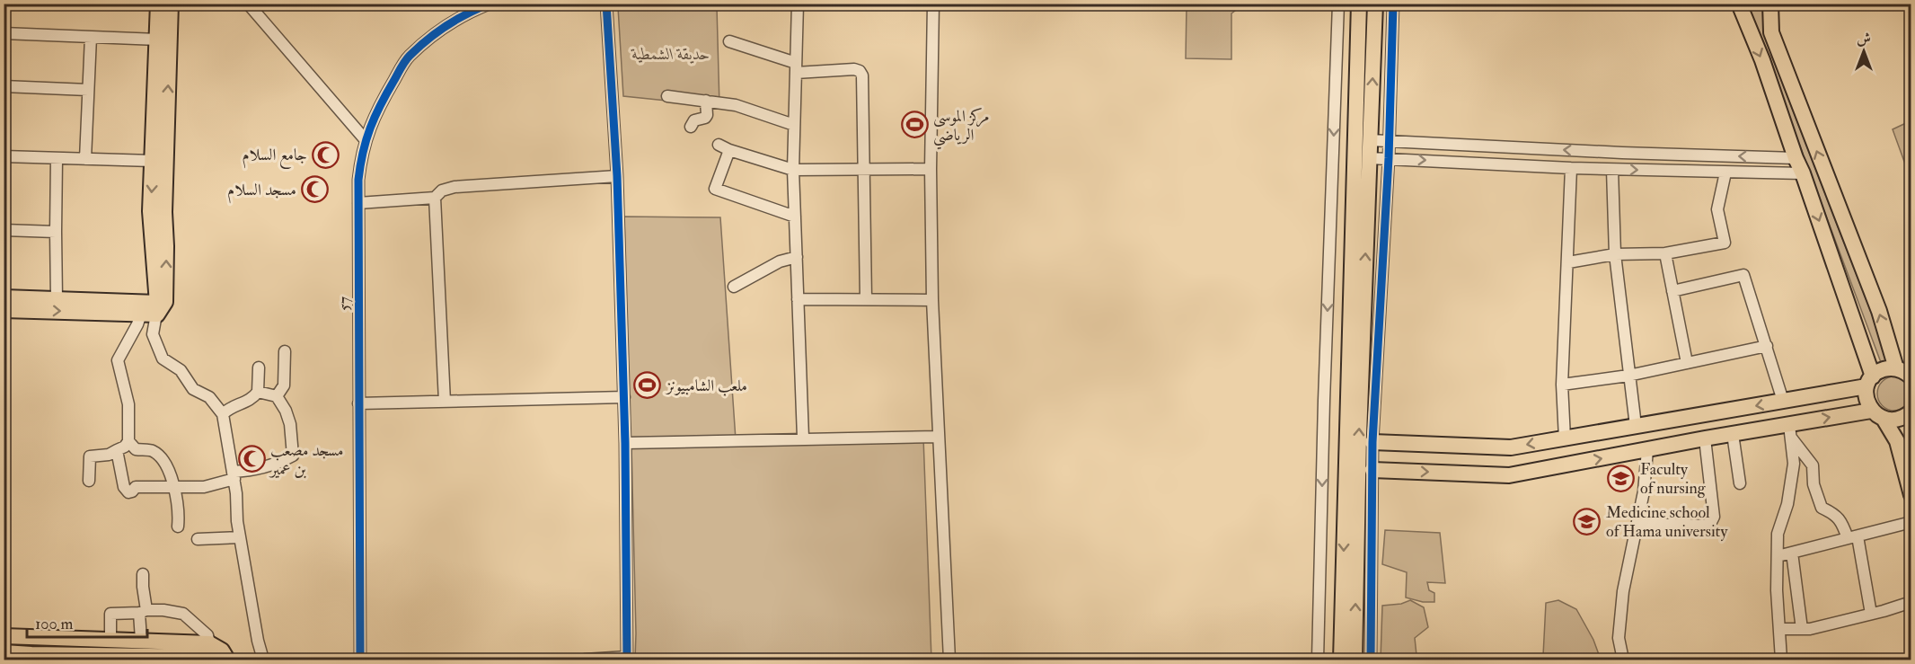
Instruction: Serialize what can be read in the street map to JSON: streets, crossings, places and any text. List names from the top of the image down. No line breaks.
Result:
{"streets":{"street":["57"]},"parks":["حديقة الشمطية"],"places":{"sports":["مركز الموسى الرياضي","ملعب الشامبيونز"],"mosque":["جامع السلام","مسجد السلام","مسجد مصعب بن عمير"],"school or university":["Faculty of nursing","Medicine school of Hama university"]},"scale_bar":"100 m","north":"top"}
